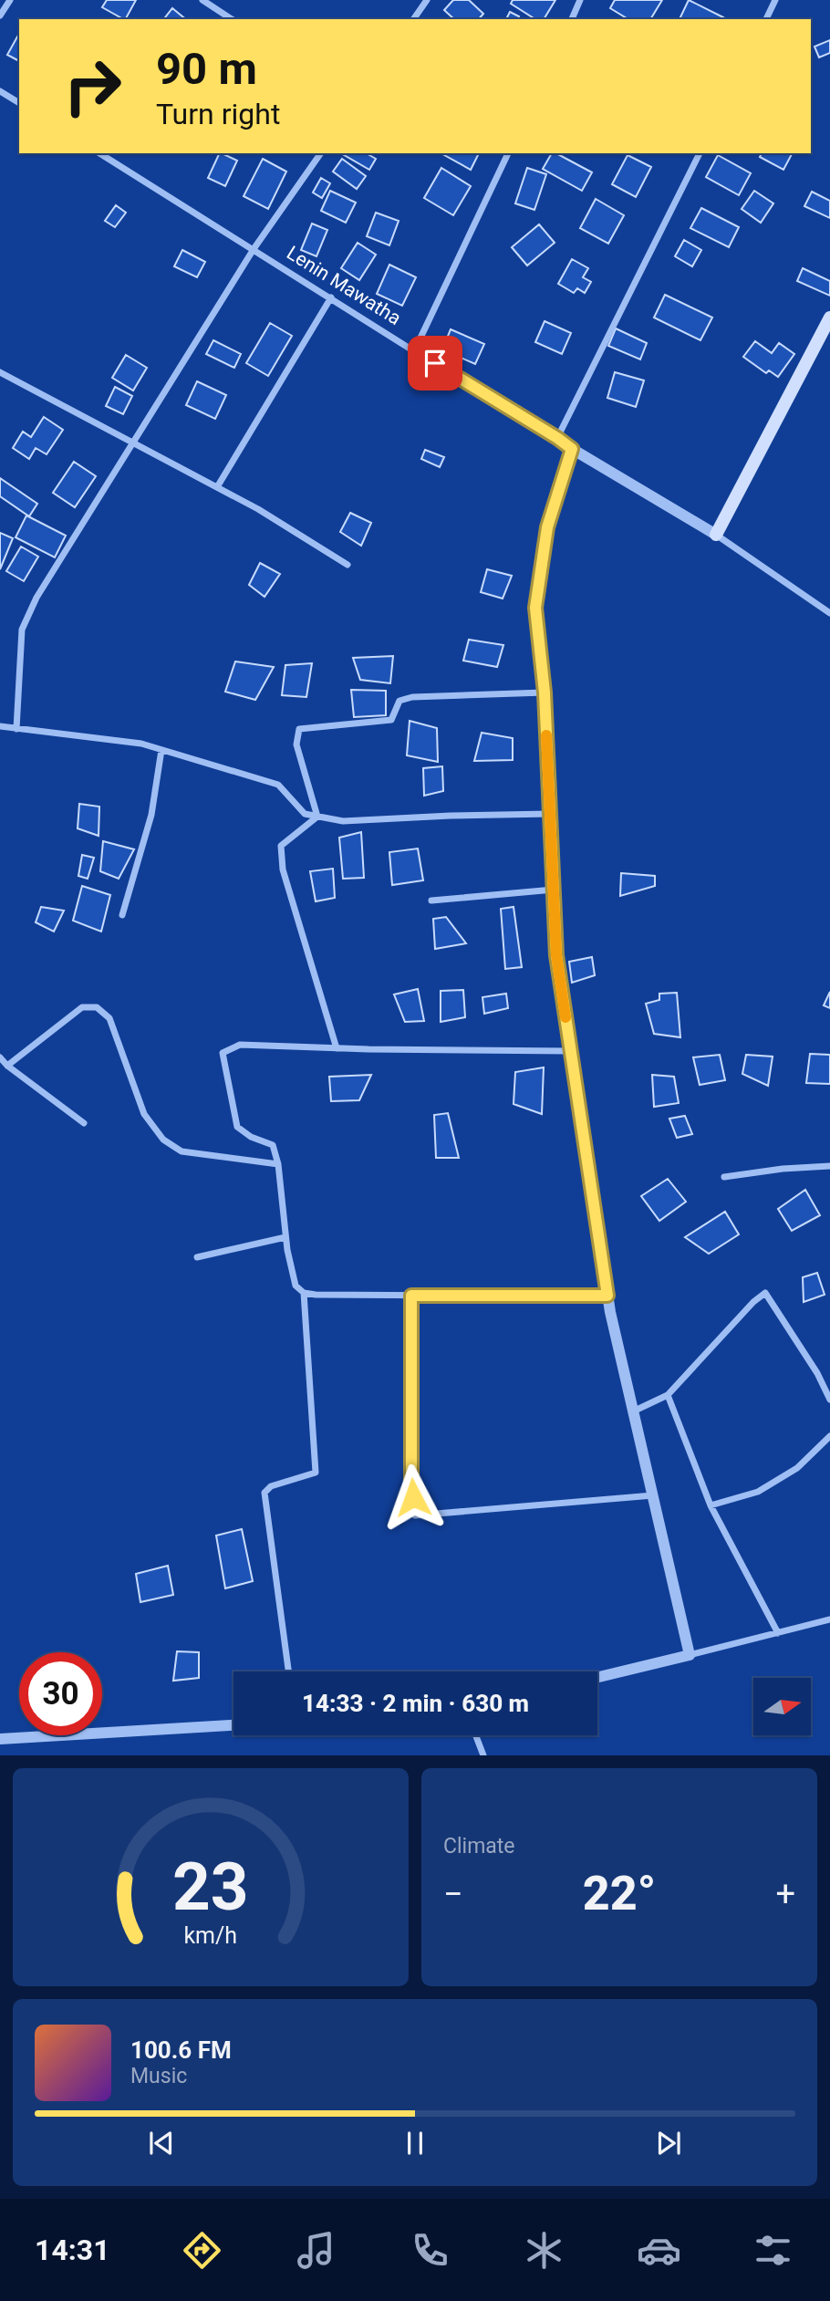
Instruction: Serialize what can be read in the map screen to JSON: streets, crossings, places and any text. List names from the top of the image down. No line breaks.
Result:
{"streets":{"street":["Lenin Mawatha"]},"north":"right","page":{"turn":["90 m","Turn right"],"limit":"30","trip":"14:33 · 2 min · 630 m","tile":"Climate","heat":["−","22°","+"],"song":["100.6 FM","Music"],"tabs":"14:31","gauge":["23","km/h"]}}
